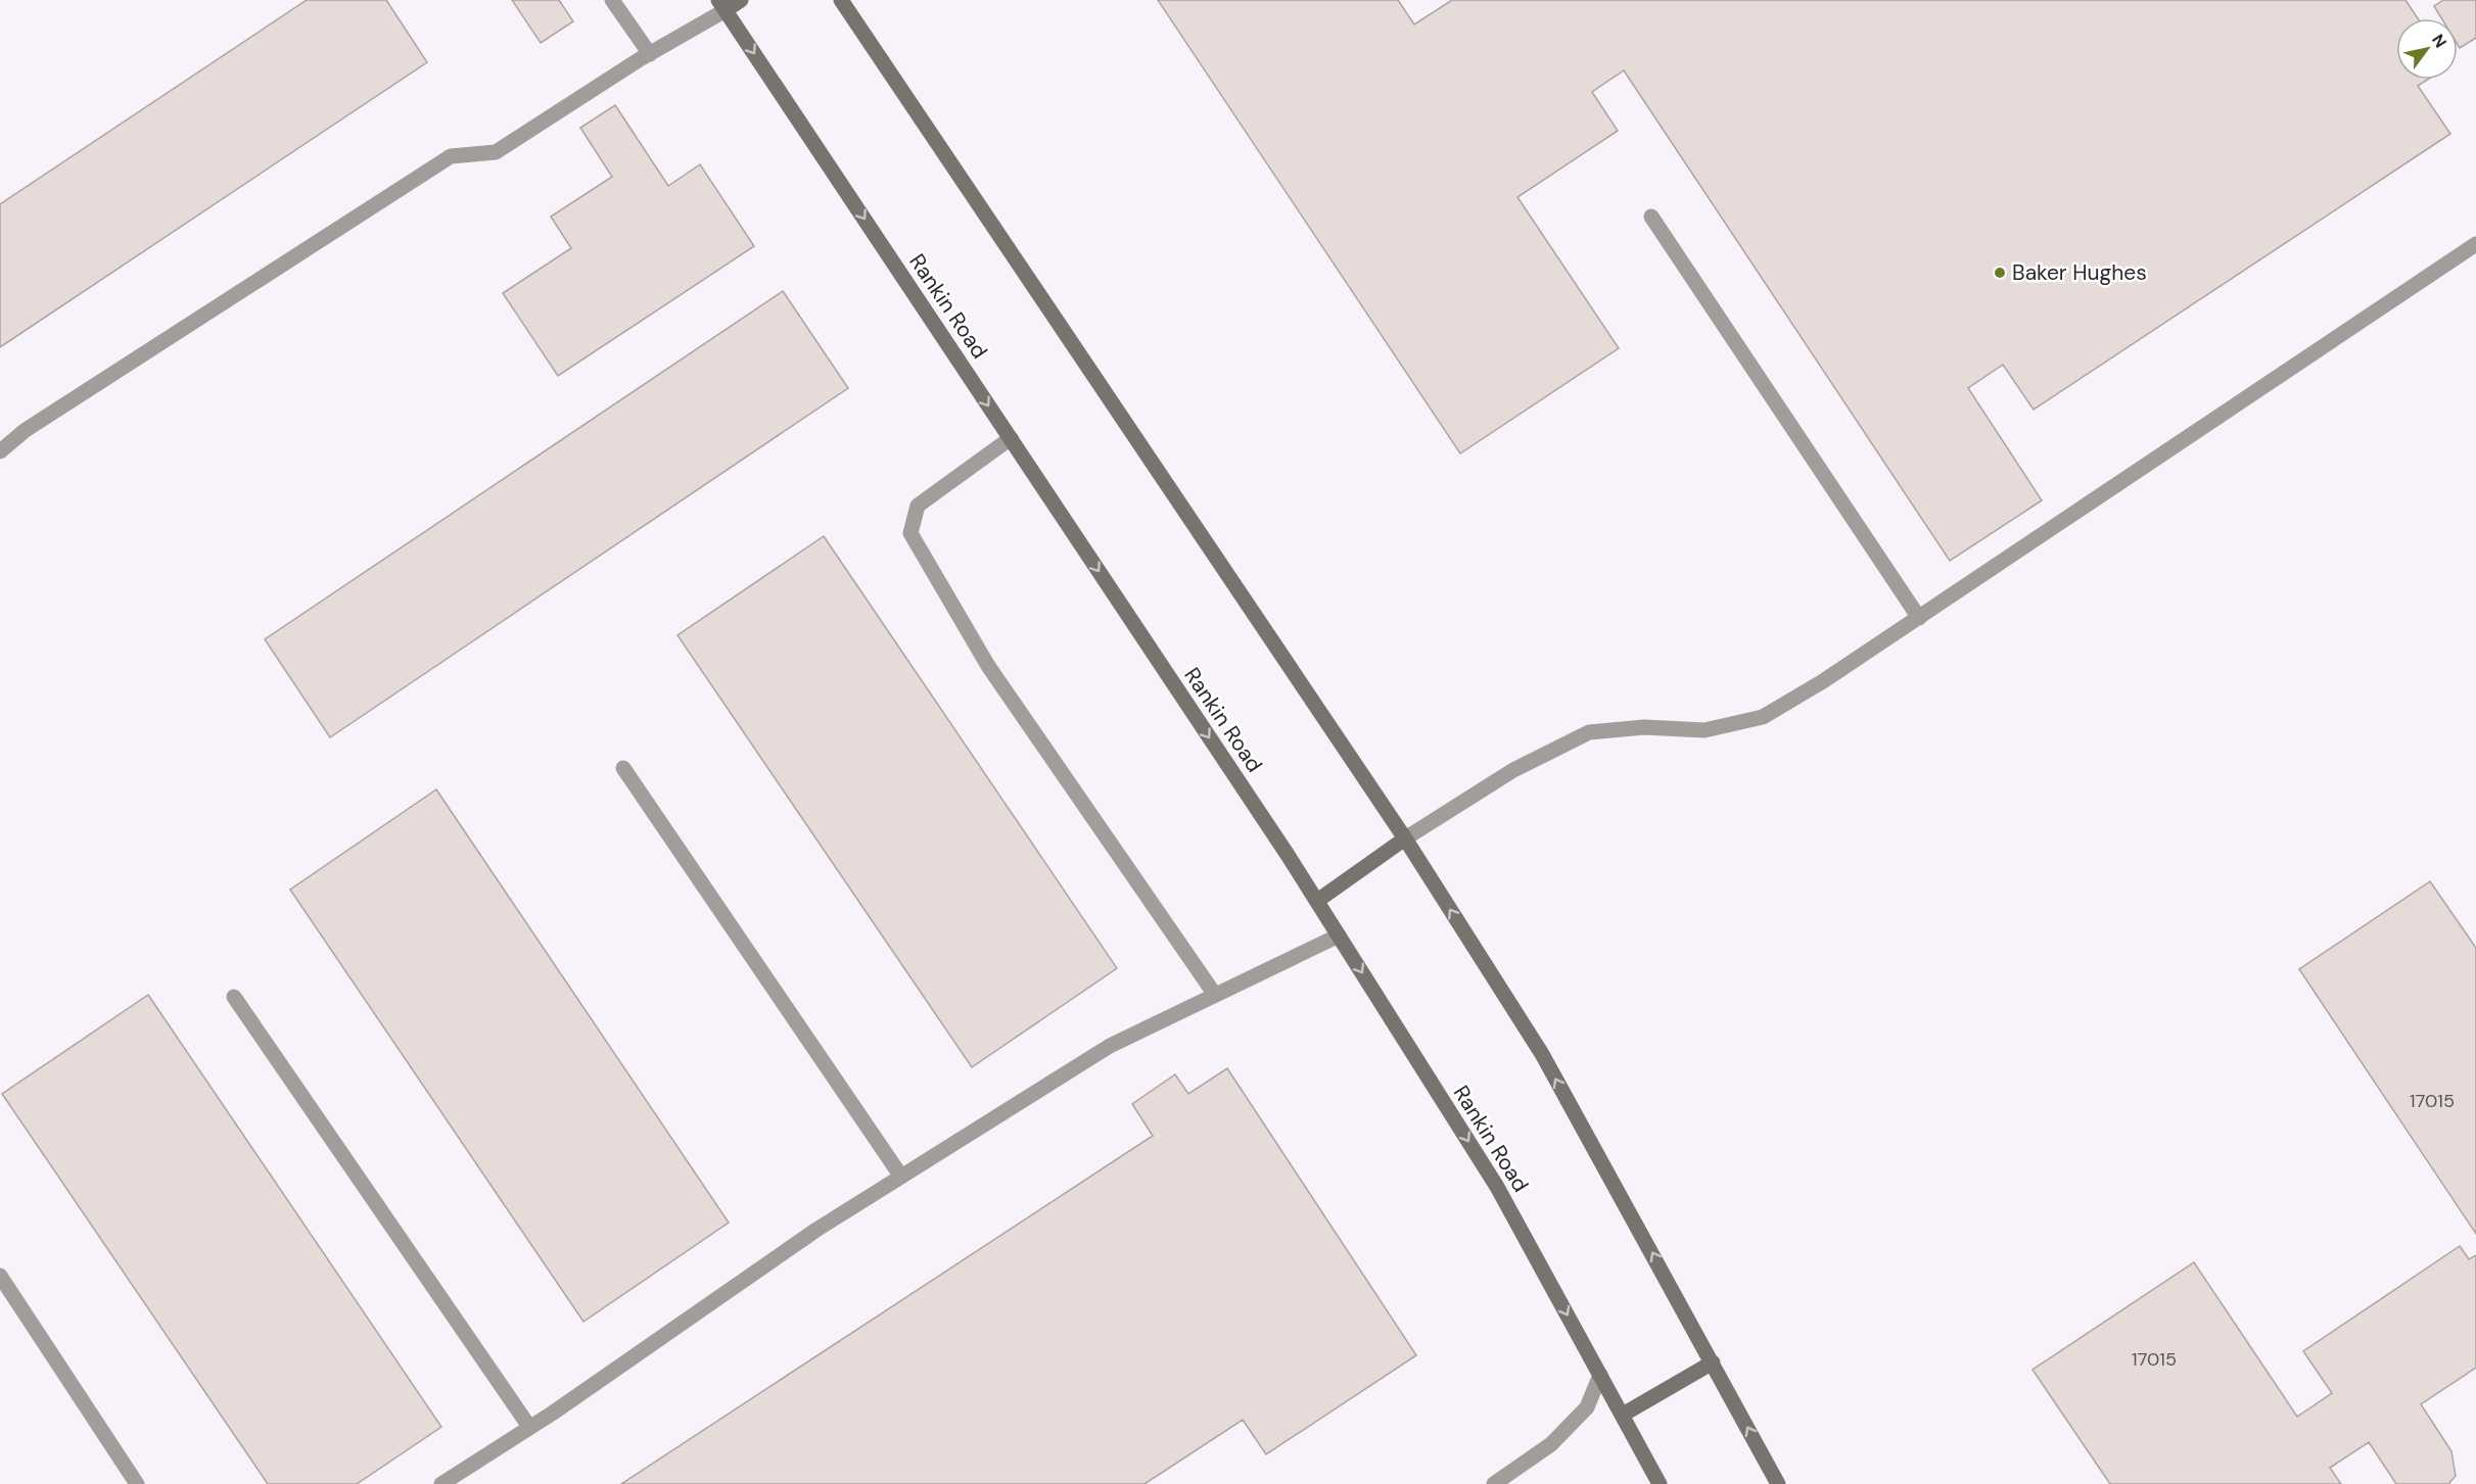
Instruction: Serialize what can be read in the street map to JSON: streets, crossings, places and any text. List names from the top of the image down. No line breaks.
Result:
{"streets":{"main road":["Rankin Road"]},"places":["Baker Hughes"],"house_numbers":["17015","17015"],"north":"top right"}
